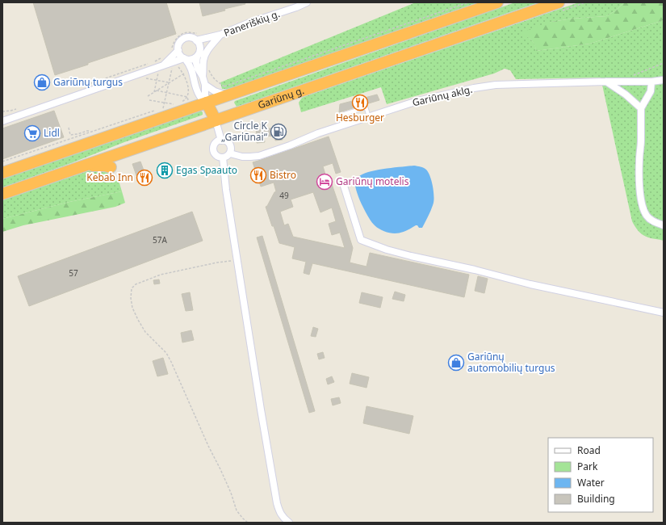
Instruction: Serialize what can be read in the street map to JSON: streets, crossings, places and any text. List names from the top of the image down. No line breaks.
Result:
{"streets":{"highway":["Gariūnų g."],"street":["Paneriškių g.","Gariūnų aklg."]},"places":{"shop":["Gariūnų turgus","Gariūnų automobilių turgus"],"restaurant":["Hesburger","Bistro","Kebab Inn"],"fuel station":["Circle K „Gariūnai“"],"supermarket":["Lidl"],"building":["Egas Spaauto"],"hotel":["Gariūnų motelis"]},"house_numbers":["49","57A","57"],"legend":["Road","Park","Water","Building"]}
